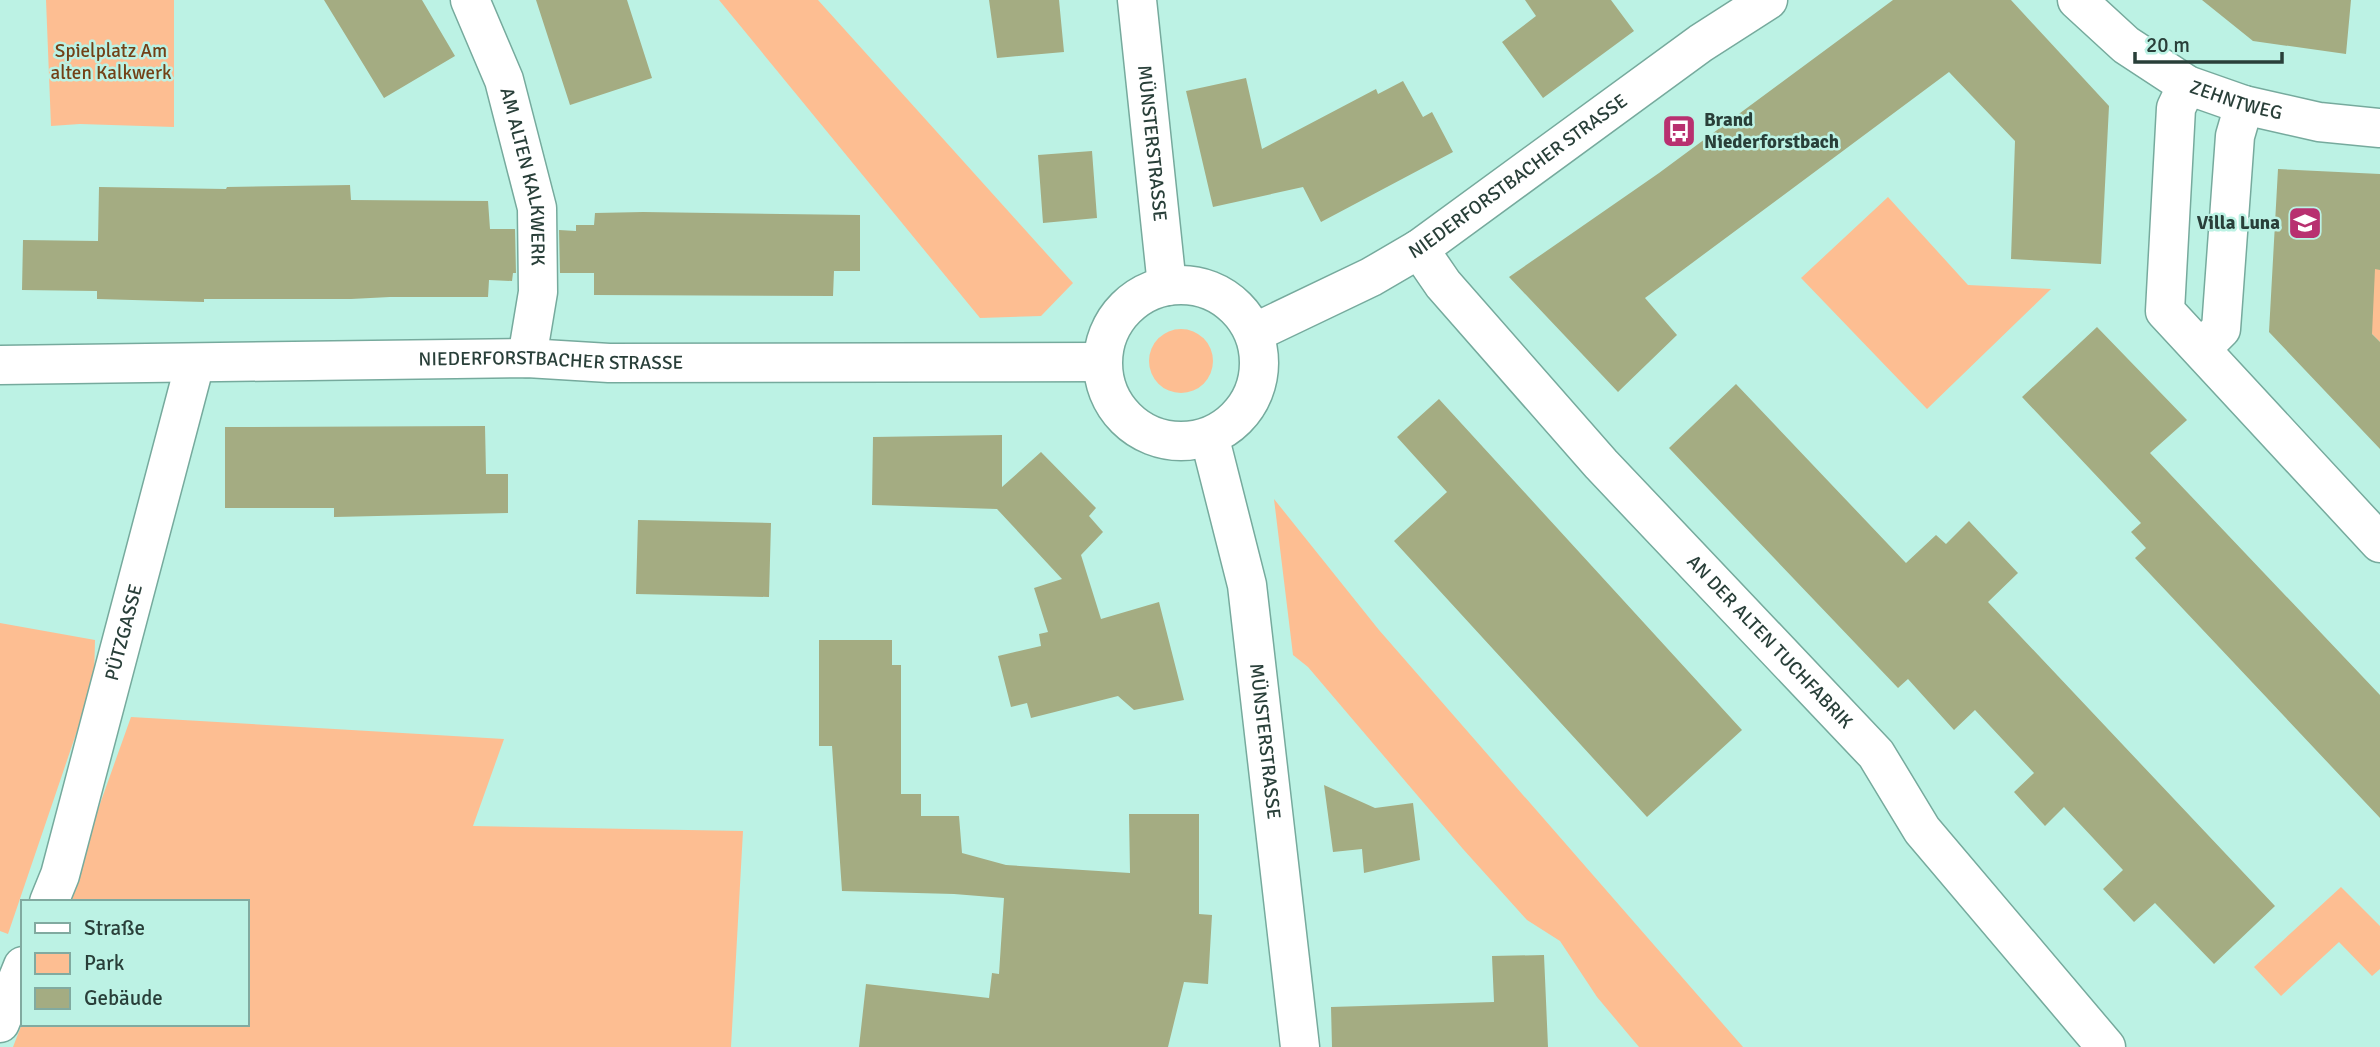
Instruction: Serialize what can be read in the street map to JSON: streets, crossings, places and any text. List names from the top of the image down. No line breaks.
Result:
{"streets":{"street":["ZEHNTWEG","MÜNSTERSTRASSE","AM ALTEN KALKWERK","NIEDERFORSTBACHER STRASSE","PÜTZGASSE","AN DER ALTEN TUCHFABRIK"]},"crossings":[["MÜNSTERSTRASSE","NIEDERFORSTBACHER STRASSE"],["AM ALTEN KALKWERK","NIEDERFORSTBACHER STRASSE"],["NIEDERFORSTBACHER STRASSE","PÜTZGASSE"],["NIEDERFORSTBACHER STRASSE","AN DER ALTEN TUCHFABRIK"]],"parks":["Spielplatz Am alten Kalkwerk"],"places":{"bus stop":["Brand Niederforstbach"],"school or university":["Villa Luna"]},"legend":["Straße","Park","Gebäude"],"scale_bar":"20 m"}
